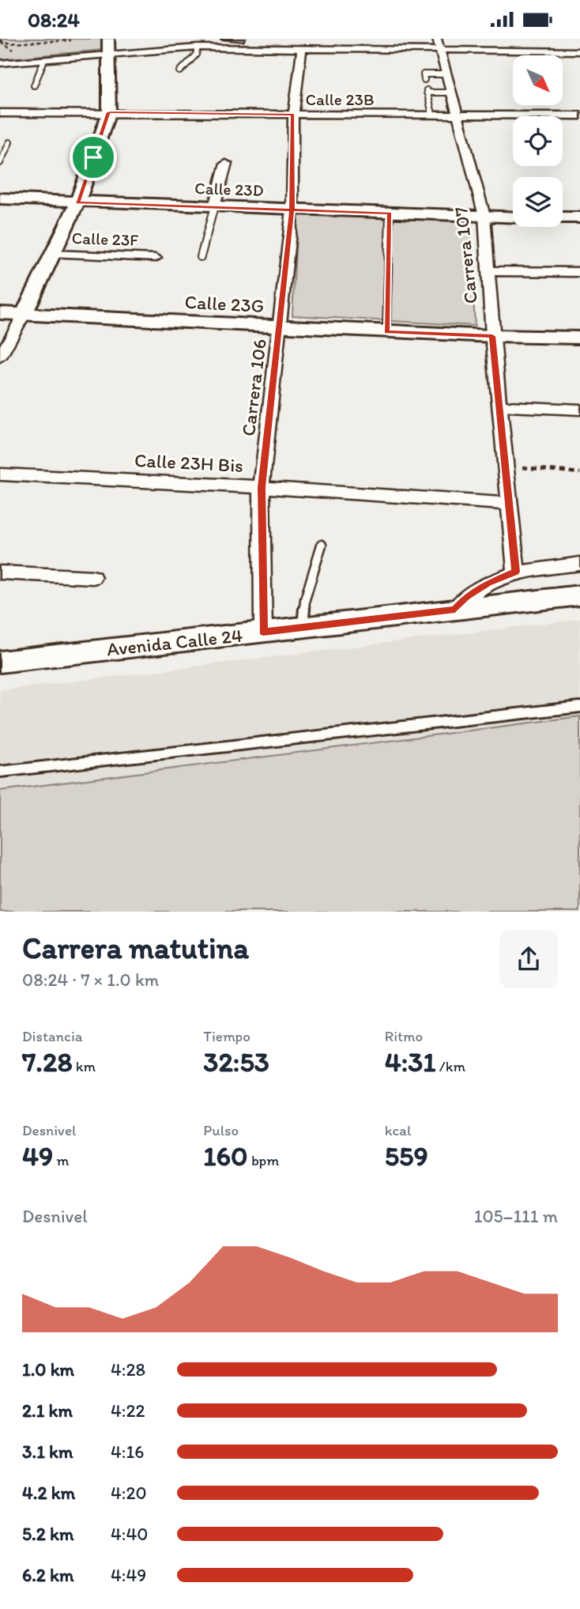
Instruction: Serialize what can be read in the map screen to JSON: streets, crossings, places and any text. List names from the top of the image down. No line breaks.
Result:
{"streets":{"street":["Calle 23B","Calle 23D","Calle 23F","Carrera 107","Calle 23G","Carrera 106","Calle 23H Bis","Avenida Calle 24"]},"crossings":[["Calle 23B","Carrera 107"],["Calle 23B","Carrera 106"],["Calle 23D","Carrera 107"],["Calle 23D","Carrera 106"],["Carrera 107","Calle 23G"],["Carrera 107","Calle 23H Bis"],["Calle 23G","Carrera 106"],["Carrera 106","Calle 23H Bis"],["Carrera 106","Avenida Calle 24"]],"north":"bottom right","page":{"status":"08:24","heading":["Carrera matutina","08:24 · 7 × 1.0 km"],"stats":[["Distancia","7.28 km"],["Tiempo","32:53"],["Ritmo","4:31 /km"],["Desnivel","49 m"],["Pulso","160 bpm"],["kcal","559"]],"chart":["Desnivel","105–111 m"],"list":[{"name":"1.0 km","note":"4:28"},{"name":"2.1 km","note":"4:22"},{"name":"3.1 km","note":"4:16"},{"name":"4.2 km","note":"4:20"},{"name":"5.2 km","note":"4:40"},{"name":"6.2 km","note":"4:49"}]}}
